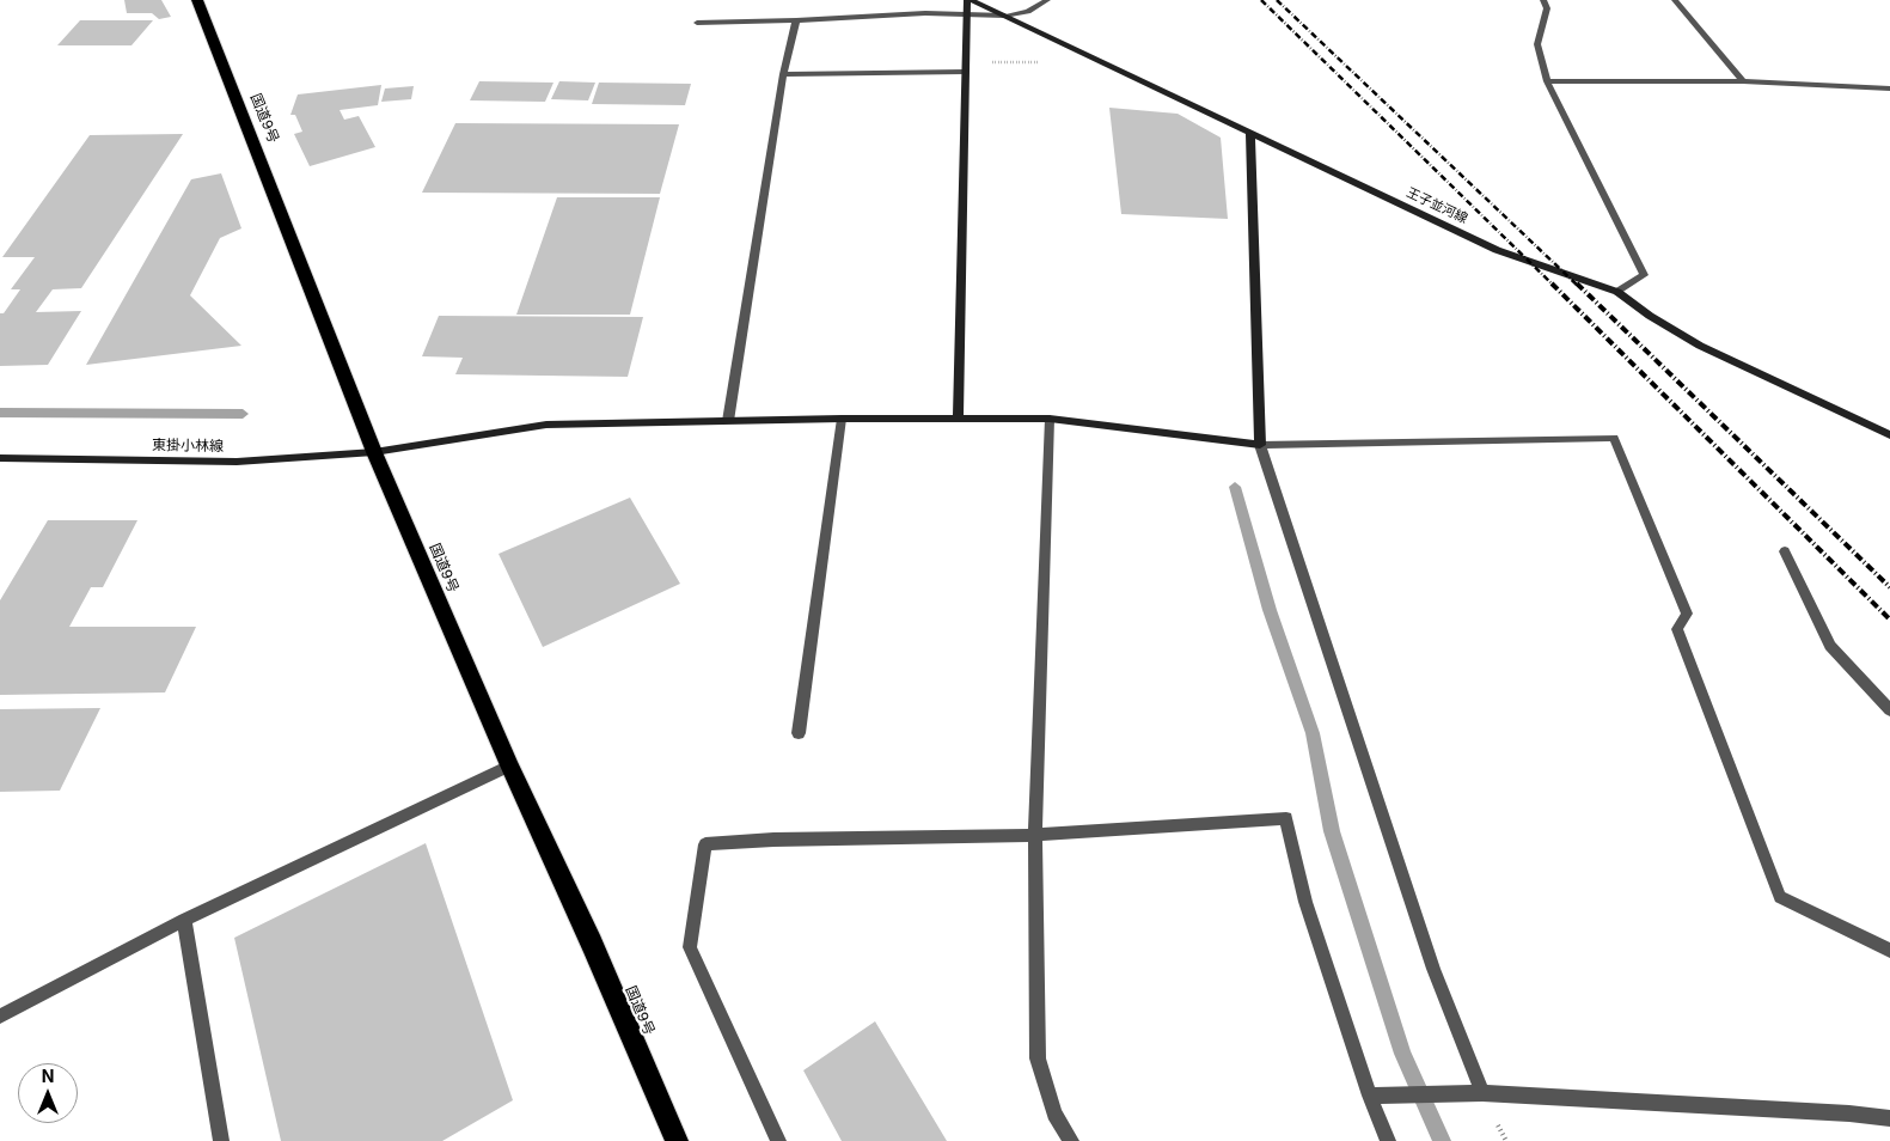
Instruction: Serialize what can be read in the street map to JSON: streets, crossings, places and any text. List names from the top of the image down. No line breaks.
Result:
{"streets":{"highway":["国道9号"],"street":["王子並河線","東掛小林線"]},"crossings":[["国道9号","東掛小林線"]],"north":"top"}
